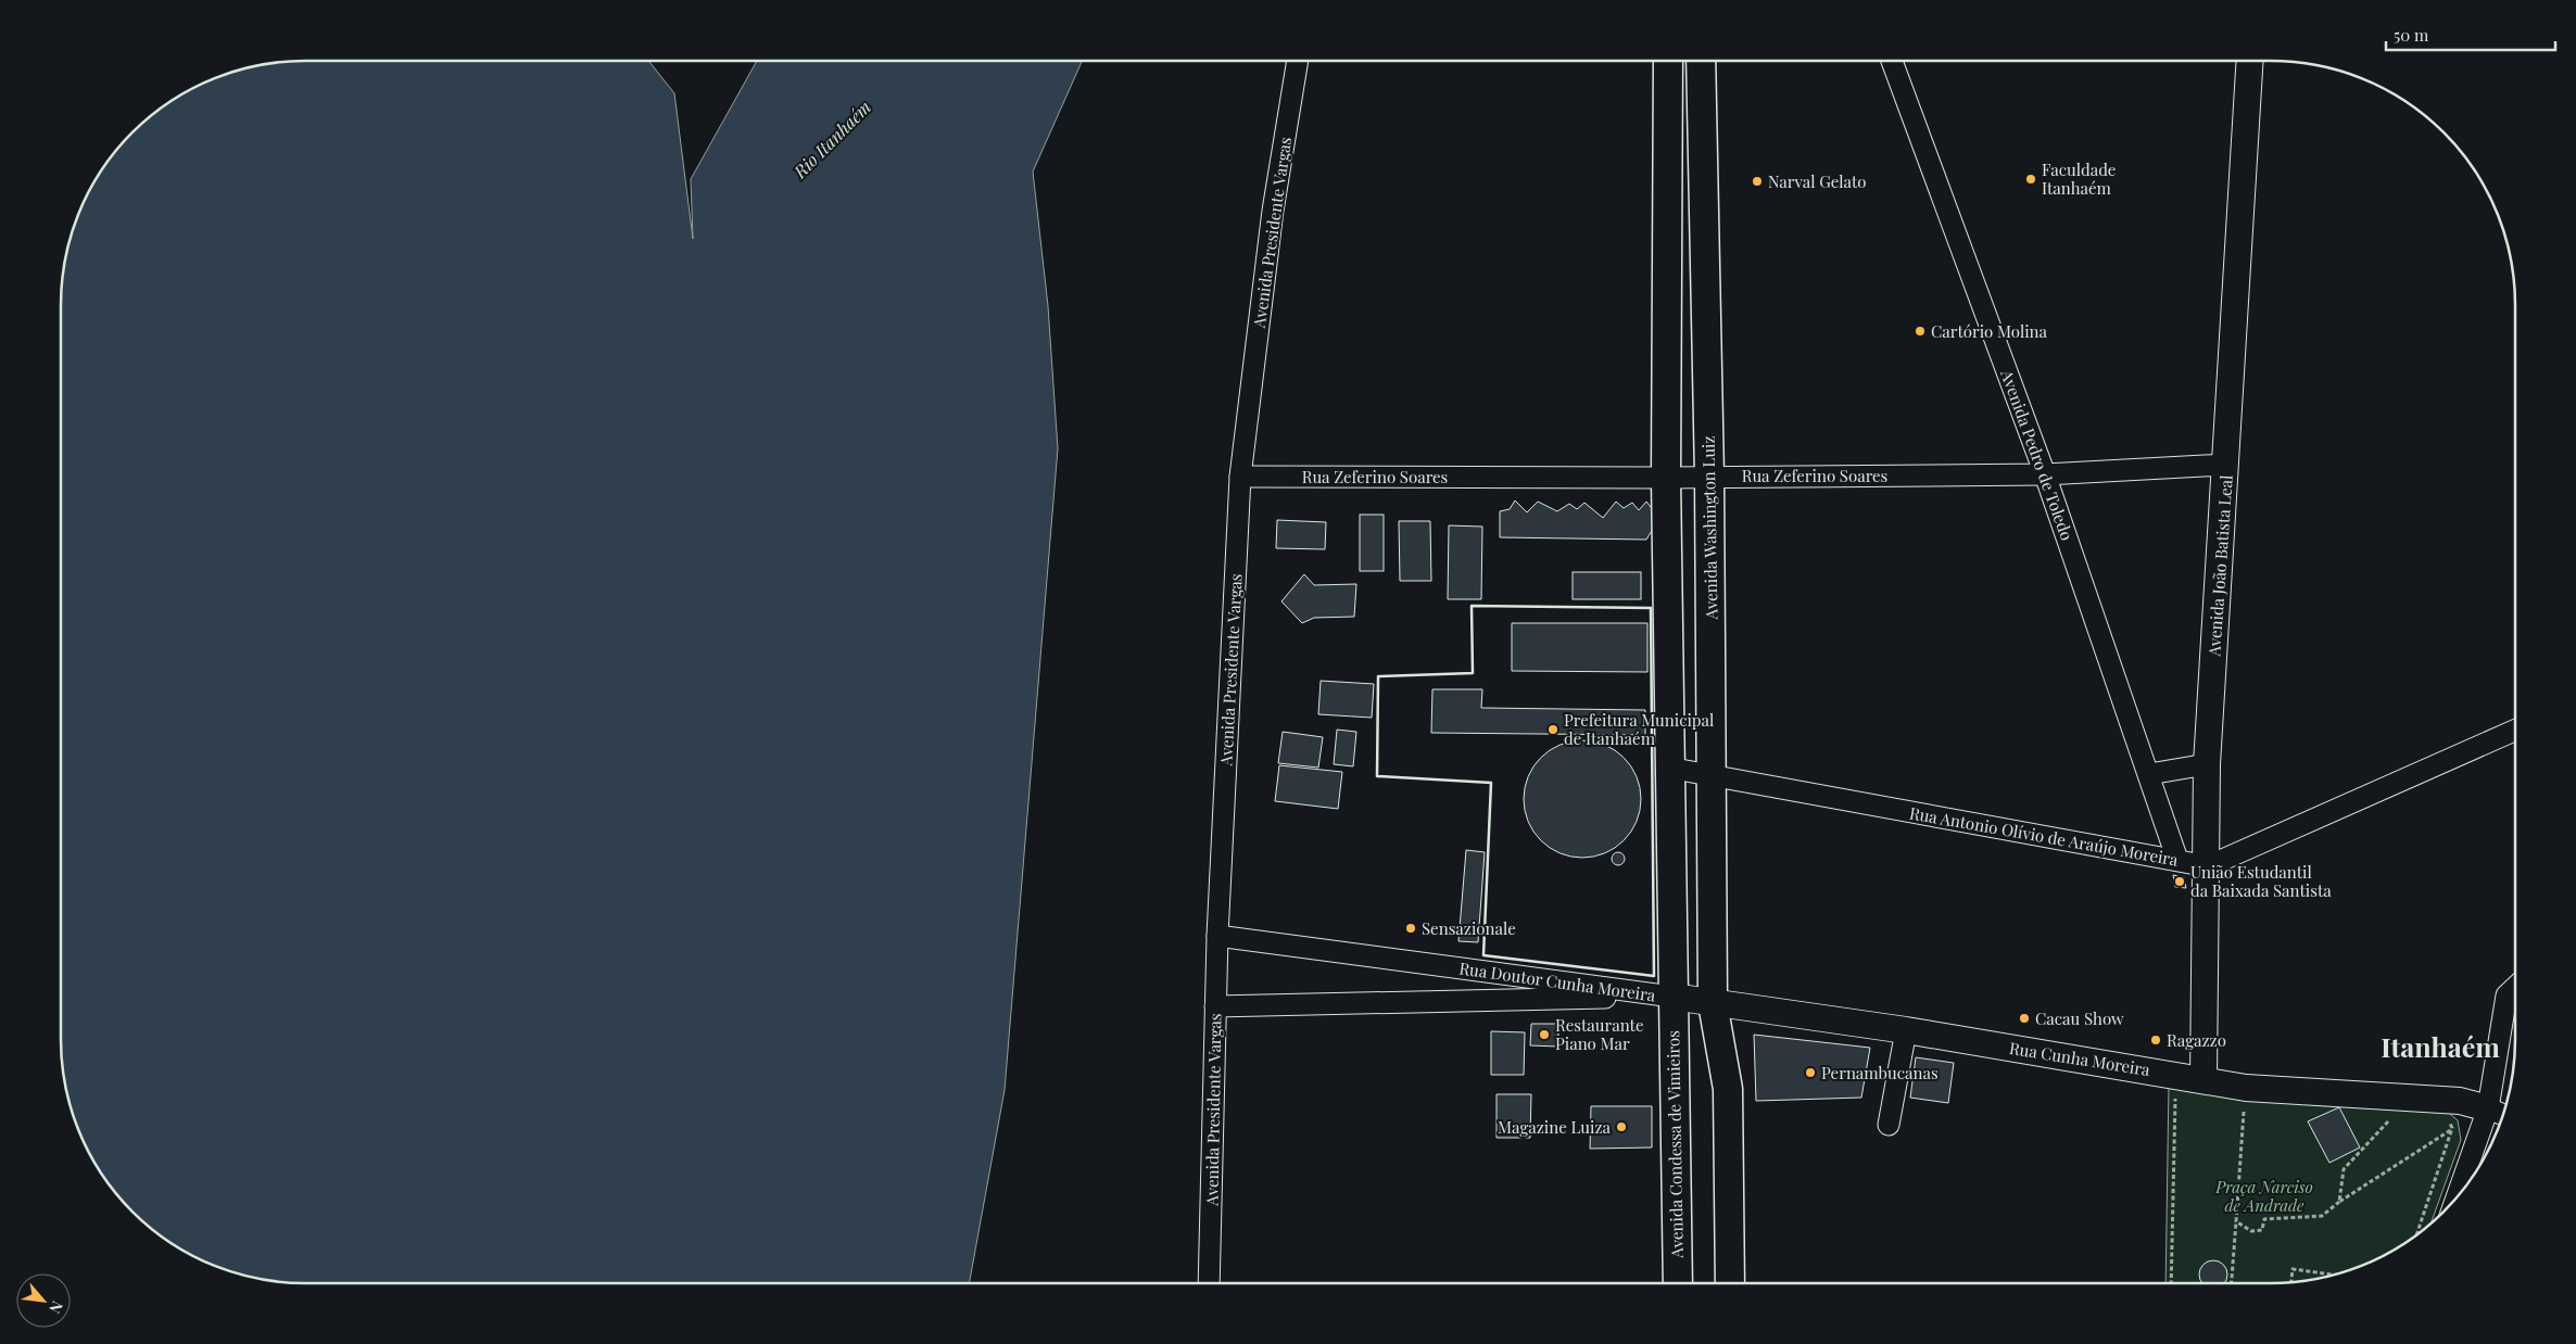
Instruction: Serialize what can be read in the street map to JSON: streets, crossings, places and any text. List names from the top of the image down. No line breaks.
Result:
{"streets":{"main road":["Avenida Washington Luiz","Avenida Condessa de Vimieiros"],"street":["Avenida Presidente Vargas","Avenida Pedro de Toledo","Rua Zeferino Soares","Avenida João Batista Leal","Rua Antonio Olívio de Araújo Moreira","Rua Doutor Cunha Moreira","Rua Cunha Moreira"]},"crossings":[["Avenida Presidente Vargas","Rua Zeferino Soares"],["Avenida Presidente Vargas","Rua Doutor Cunha Moreira"],["Avenida Pedro de Toledo","Rua Zeferino Soares"],["Avenida Pedro de Toledo","Rua Antonio Olívio de Araújo Moreira"],["Rua Zeferino Soares","Avenida Washington Luiz"],["Rua Zeferino Soares","Avenida João Batista Leal"],["Avenida Washington Luiz","Rua Antonio Olívio de Araújo Moreira"],["Avenida Washington Luiz","Rua Cunha Moreira"],["Avenida João Batista Leal","Rua Antonio Olívio de Araújo Moreira"],["Avenida João Batista Leal","Rua Cunha Moreira"],["Rua Doutor Cunha Moreira","Rua Cunha Moreira"],["Rua Doutor Cunha Moreira","Avenida Condessa de Vimieiros"],["Rua Cunha Moreira","Avenida Condessa de Vimieiros"]],"districts":["Itanhaém"],"water":["Rio Itanhaém"],"parks":["Praça Narciso de Andrade"],"places":["Faculdade Itanhaém","Narval Gelato","Cartório Molina","Prefeitura Municipal de Itanhaém","União Estudantil da Baixada Santista","Sensazionale","Cacau Show","Restaurante Piano Mar","Ragazzo","Pernambucanas","Magazine Luiza"],"scale_bar":"50 m","north":"bottom right"}
